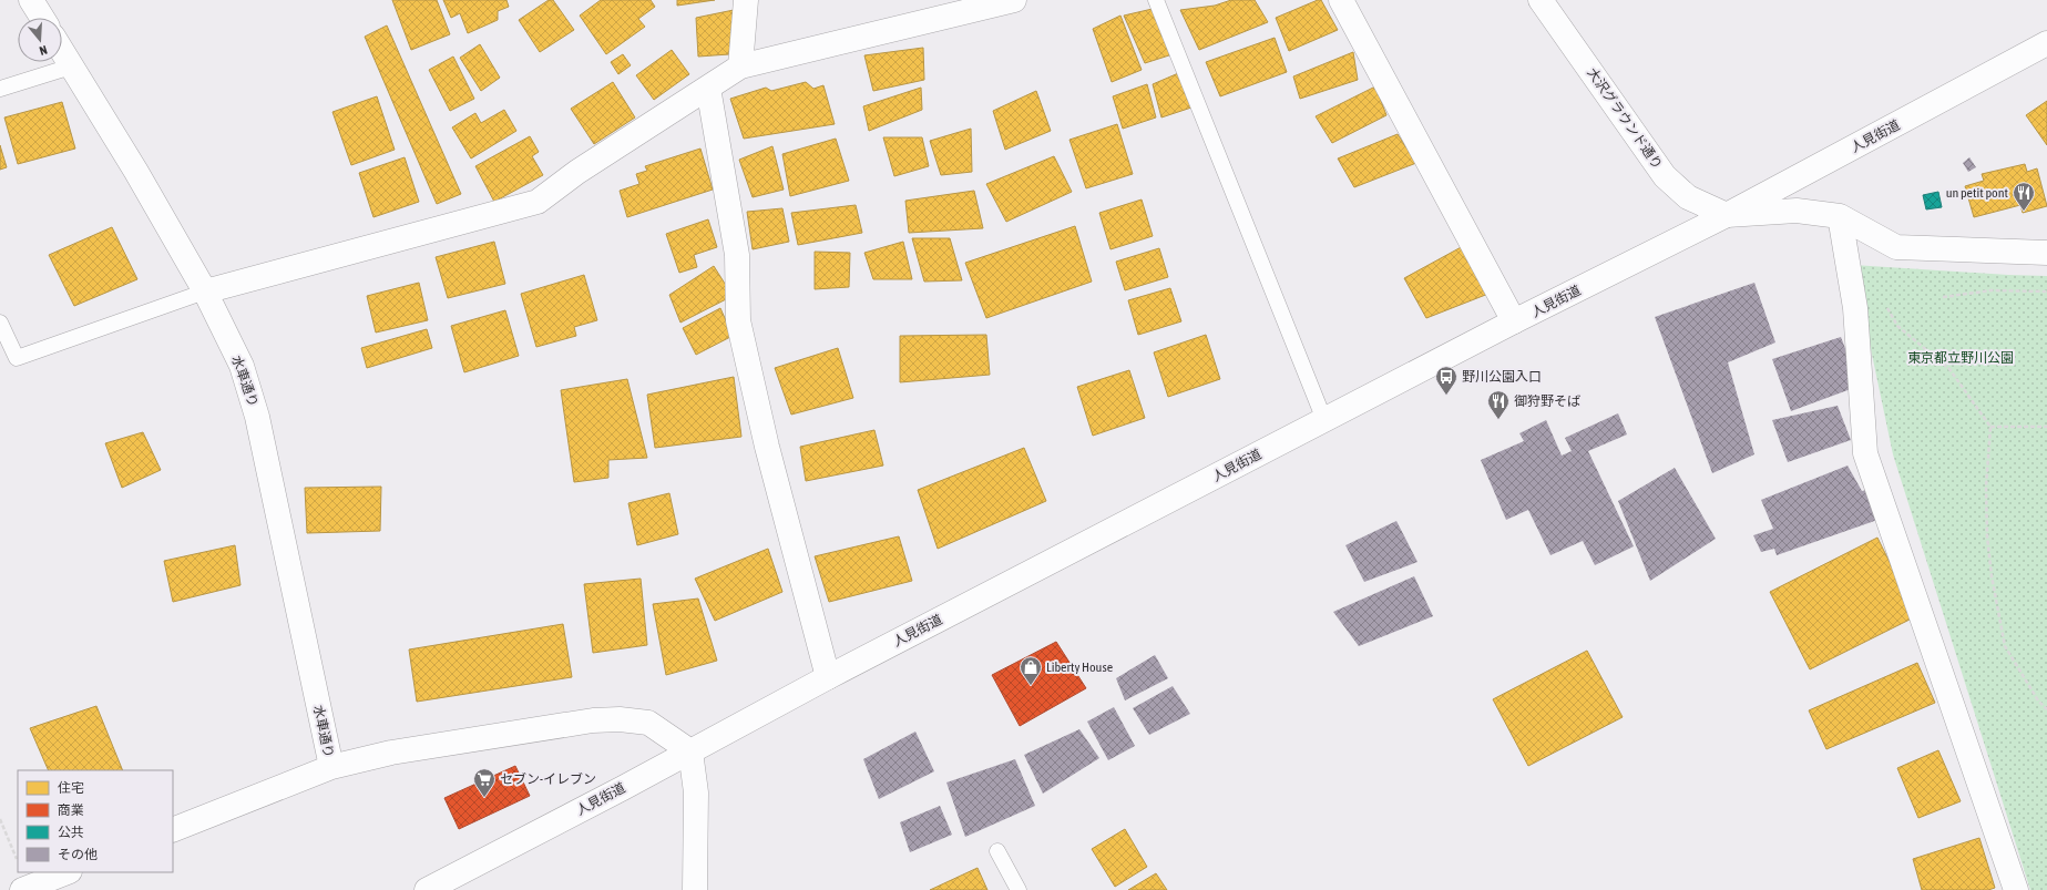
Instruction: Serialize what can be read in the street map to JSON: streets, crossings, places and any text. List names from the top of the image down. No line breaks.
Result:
{"streets":{"street":["大沢グラウンド通り","人見街道","水車通り"]},"crossings":[["大沢グラウンド通り","人見街道"]],"parks":["東京都立野川公園"],"places":{"restaurant":["un petit pont","御狩野そば"],"bus stop":["野川公園入口"],"shop":["Liberty House"],"supermarket":["セブン-イレブン"]},"legend":["住宅","商業","公共","その他"],"north":"bottom"}
